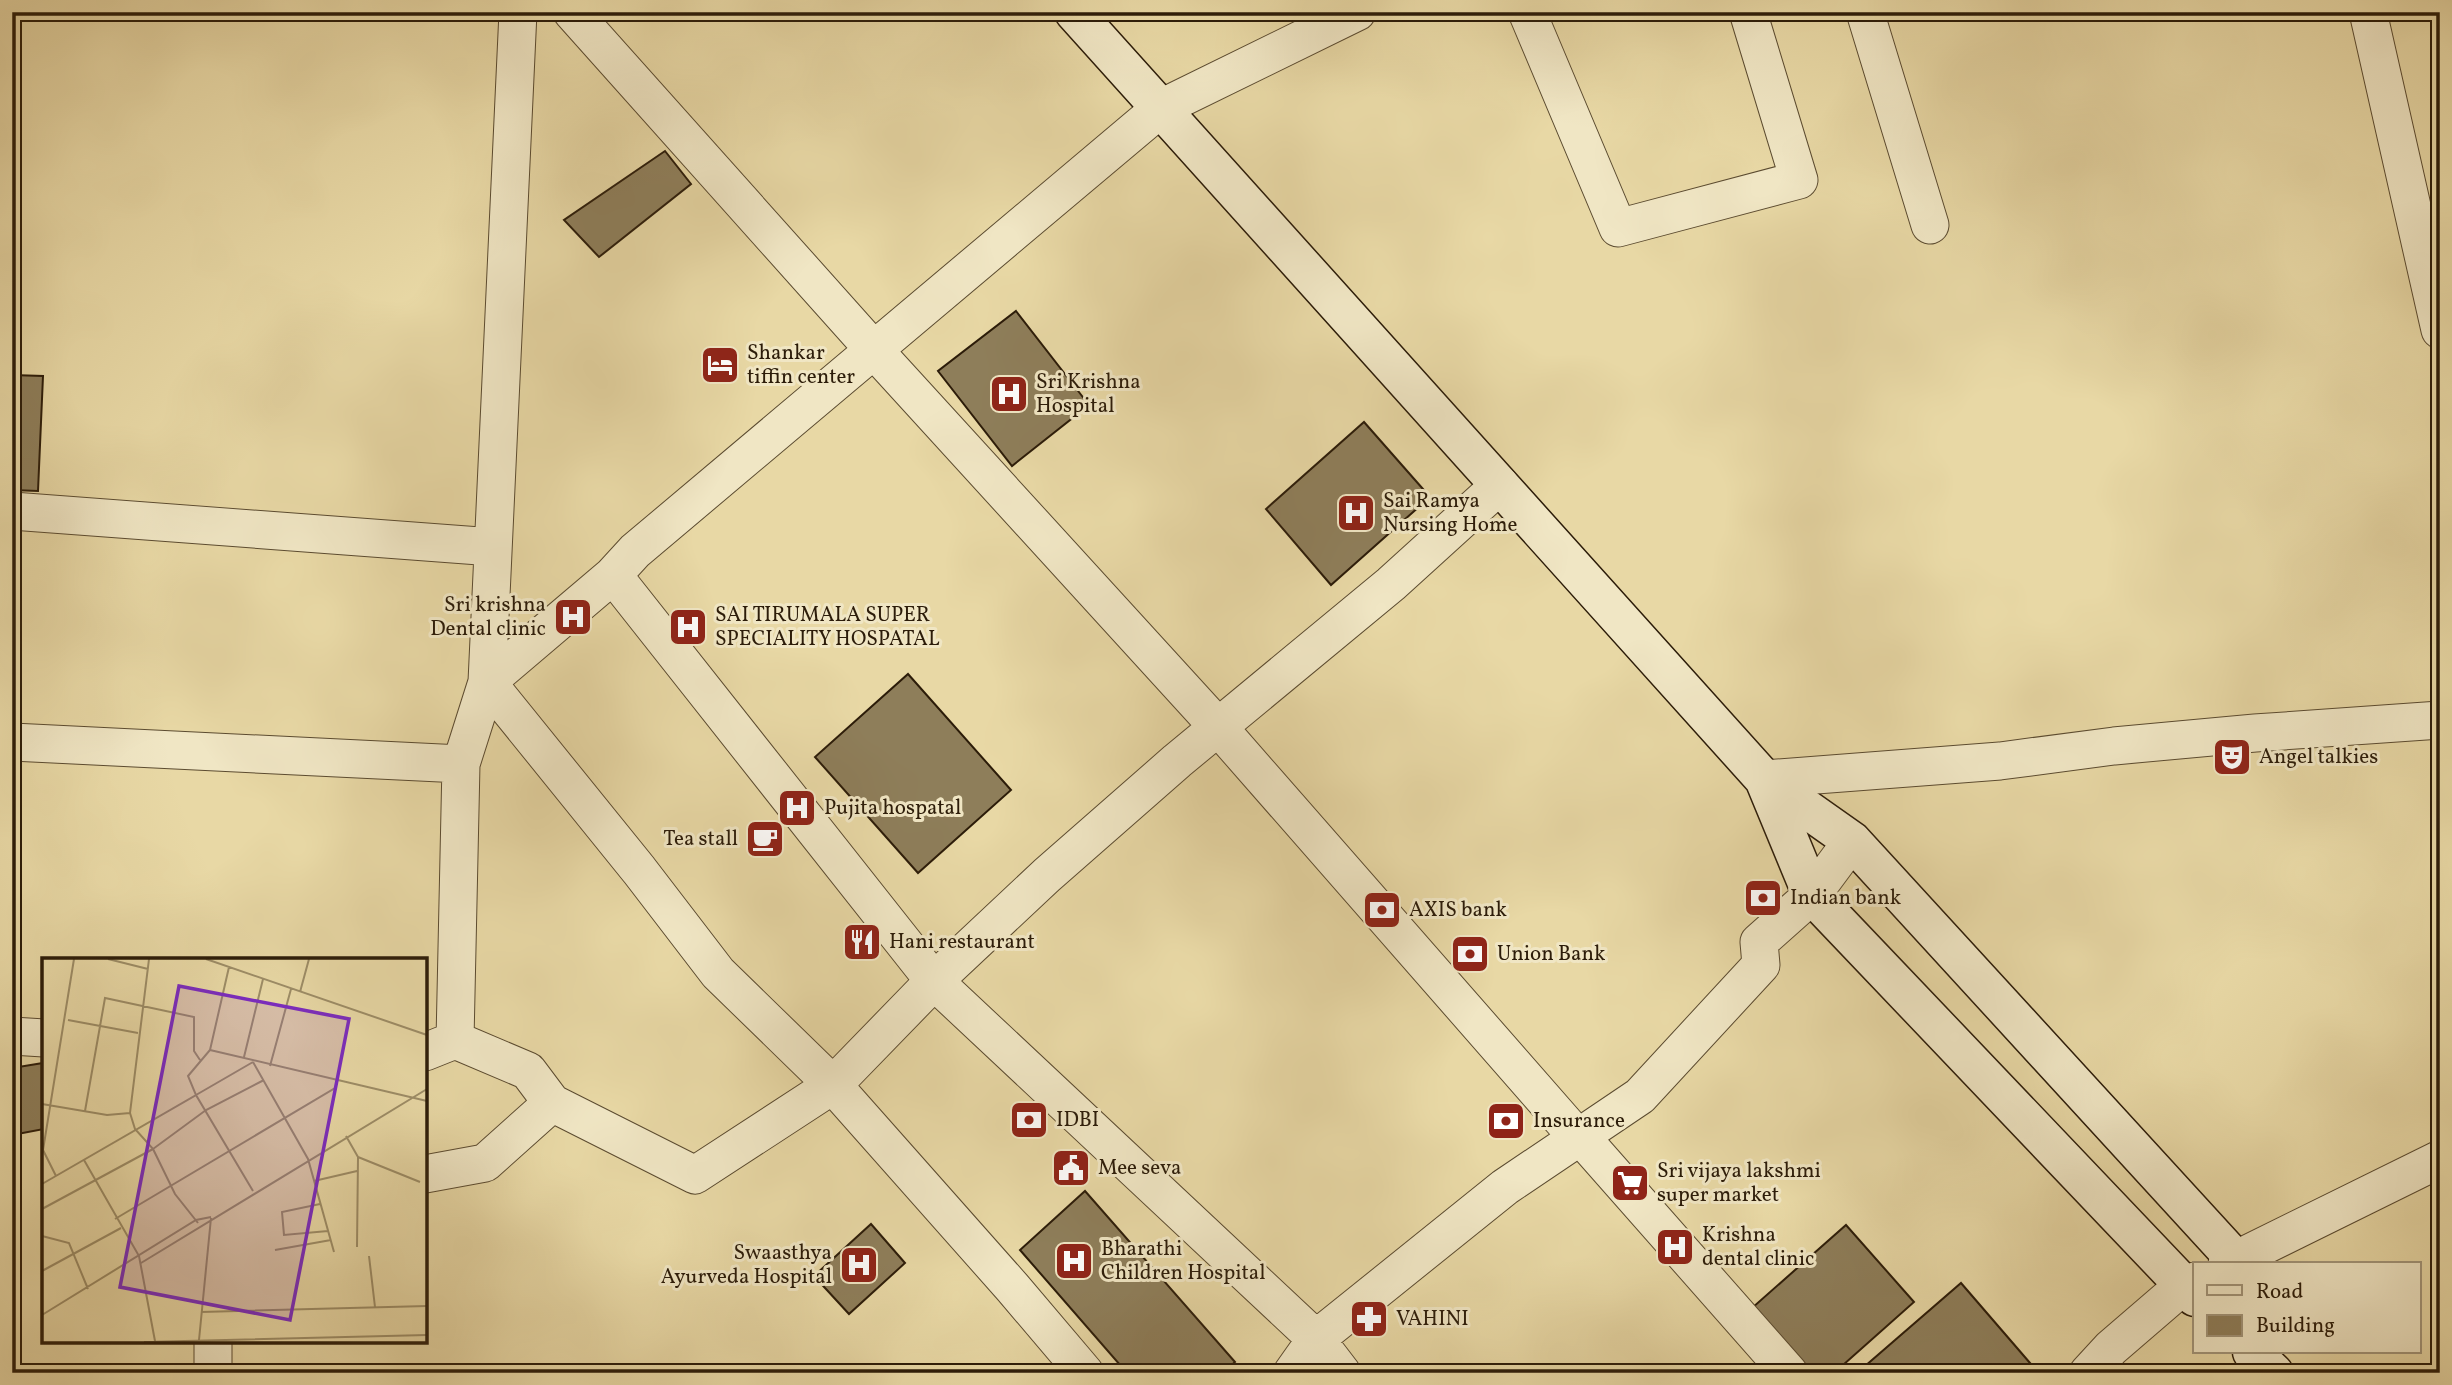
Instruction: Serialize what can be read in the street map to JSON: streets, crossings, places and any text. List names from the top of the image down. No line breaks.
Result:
{"places":{"hotel":["Shankar tiffin center"],"hospital":["Sri Krishna Hospital","Sai Ramya Nursing Home","Sri krishna Dental clinic","SAI TIRUMALA SUPER SPECIALITY HOSPATAL","Pujita hospatal","Krishna dental clinic","Bharathi Children Hospital","Swaasthya Ayurveda Hospital"],"theatre":["Angel talkies"],"cafe":["Tea stall"],"bank":["Indian bank","AXIS bank","Union Bank","IDBI","Insurance"],"restaurant":["Hani restaurant"],"public building":["Mee seva"],"supermarket":["Sri vijaya lakshmi super market"],"pharmacy":["VAHINI"]},"legend":["Road","Building"]}
